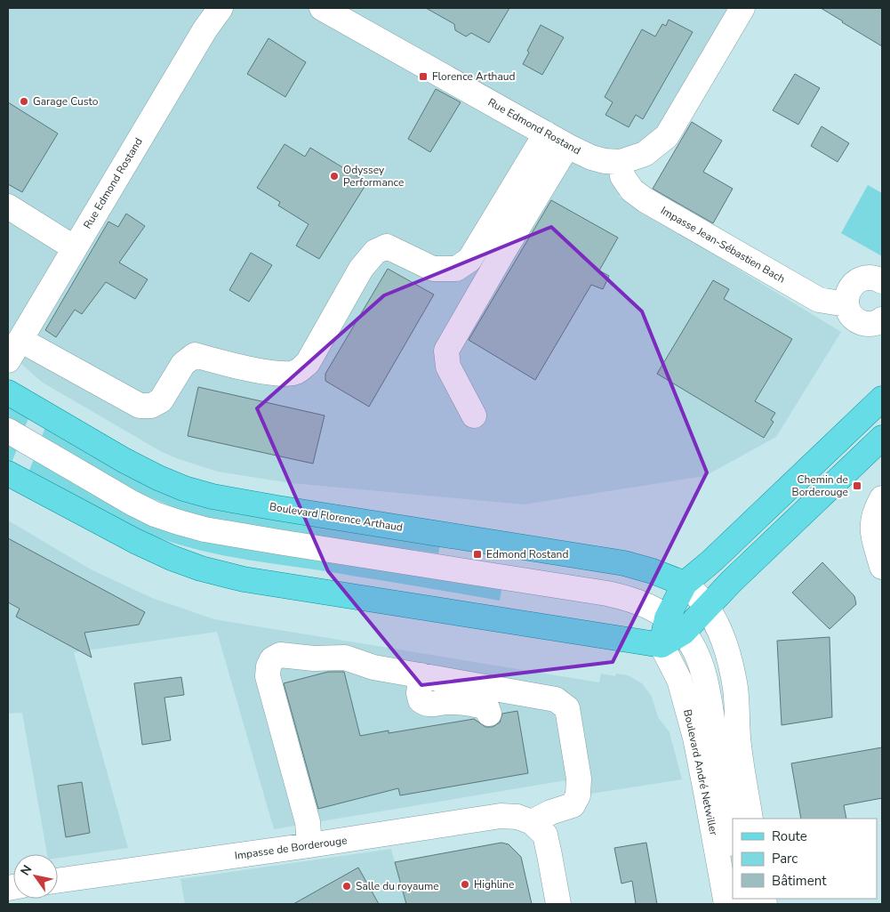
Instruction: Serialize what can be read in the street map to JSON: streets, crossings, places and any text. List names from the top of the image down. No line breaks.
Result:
{"streets":{"main road":["Boulevard Florence Arthaud"],"street":["Rue Edmond Rostand","Impasse Jean-Sébastien Bach","Boulevard André Netwiller","Impasse de Borderouge"]},"crossings":[["Rue Edmond Rostand","Impasse Jean-Sébastien Bach"]],"places":{"transit":["Florence Arthaud","Chemin de Borderouge","Edmond Rostand"],"other":["Garage Custo","Odyssey Performance","Highline","Salle du royaume"]},"legend":["Route","Parc","Bâtiment"],"north":"top left"}
